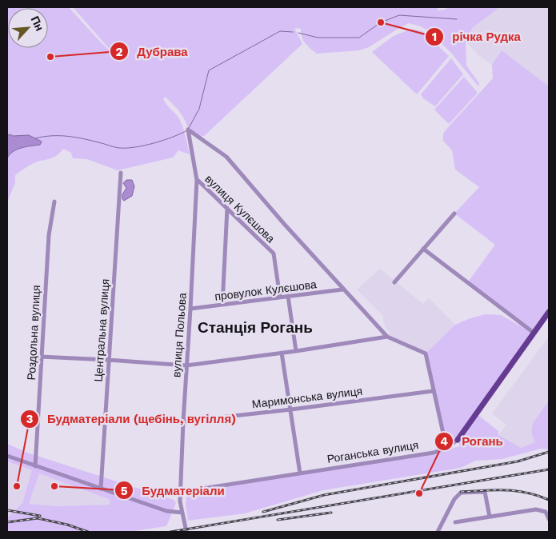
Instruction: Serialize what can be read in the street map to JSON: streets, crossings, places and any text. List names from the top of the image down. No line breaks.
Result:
{"streets":{"main road":["Роганська вулиця"],"street":["вулиця Кулєшова","провулок Кулєшова","Центральна вулиця","Роздольна вулиця","вулиця Польова","Маримонська вулиця"]},"crossings":[["вулиця Кулєшова","провулок Кулєшова"],["вулиця Кулєшова","вулиця Польова"],["провулок Кулєшова","вулиця Польова"],["вулиця Польова","Маримонська вулиця"],["вулиця Польова","Роганська вулиця"]],"districts":["Станція Рогань"],"places":["річка Рудка","Дубрава","Будматеріали (щебінь, вугілля)","Будматеріали","Рогань"],"north":"top right"}
